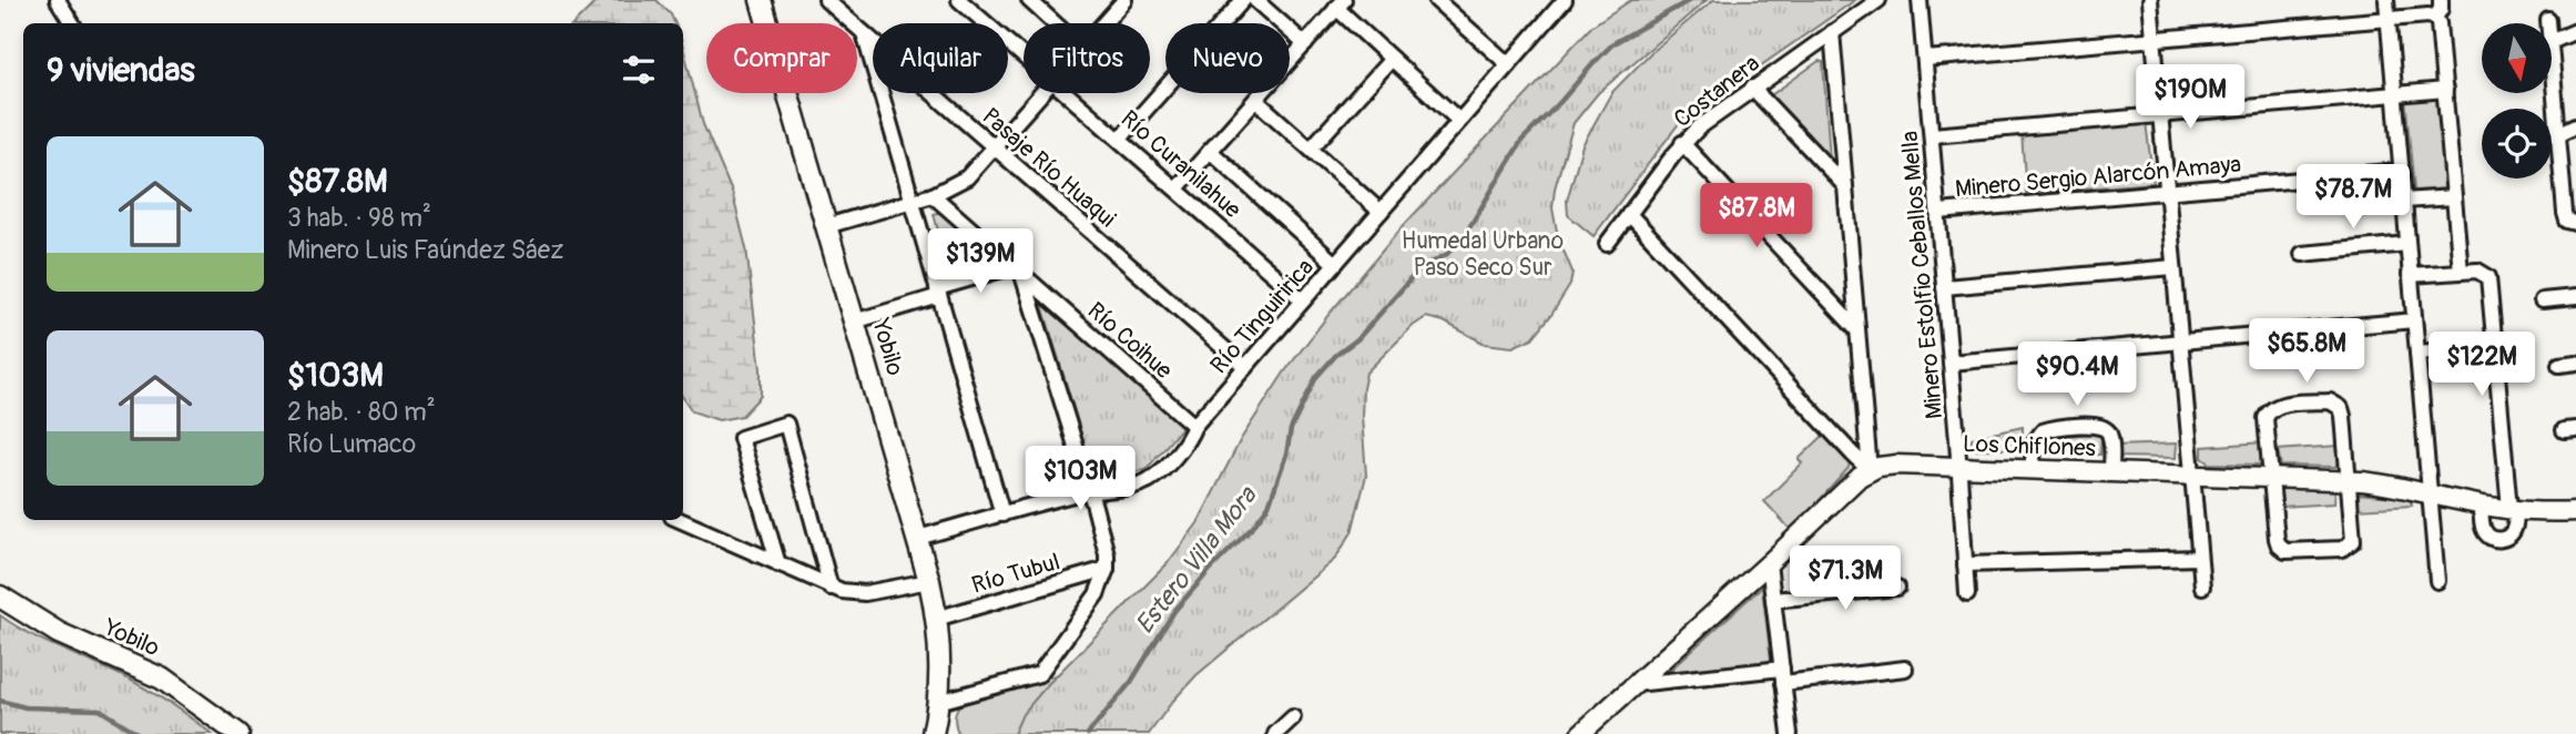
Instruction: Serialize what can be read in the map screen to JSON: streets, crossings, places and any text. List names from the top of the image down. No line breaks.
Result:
{"streets":{"main road":["Yobilo"],"street":["Costanera","Río Curanilahue","Pasaje Río Huaqui","Minero Sergio Alarcón Amaya","Minero Estolfio Ceballos Mella","Río Tinguiririca","Río Coihue","Los Chiflones","Río Tubul"]},"crossings":[["Río Curanilahue","Río Tinguiririca"],["Pasaje Río Huaqui","Río Tinguiririca"],["Minero Sergio Alarcón Amaya","Minero Estolfio Ceballos Mella"],["Minero Estolfio Ceballos Mella","Los Chiflones"],["Río Tinguiririca","Río Coihue"],["Río Tinguiririca","Yobilo"],["Yobilo","Río Tubul"]],"water":["Estero Villa Mora"],"parks":["Humedal Urbano Paso Seco Sur"],"north":"bottom","page":{"chip":["Comprar","Alquilar","Filtros","Nuevo"],"heading":"9 viviendas","price":["$190M","$78.7M","$87.8M","$139M","$65.8M","$122M","$90.4M","$103M","$71.3M"],"list":[{"name":"$87.8M","note":"3 hab. · 98 m² · Minero Luis Faúndez Sáez"},{"name":"$103M","note":"2 hab. · 80 m² · Río Lumaco"}]}}
